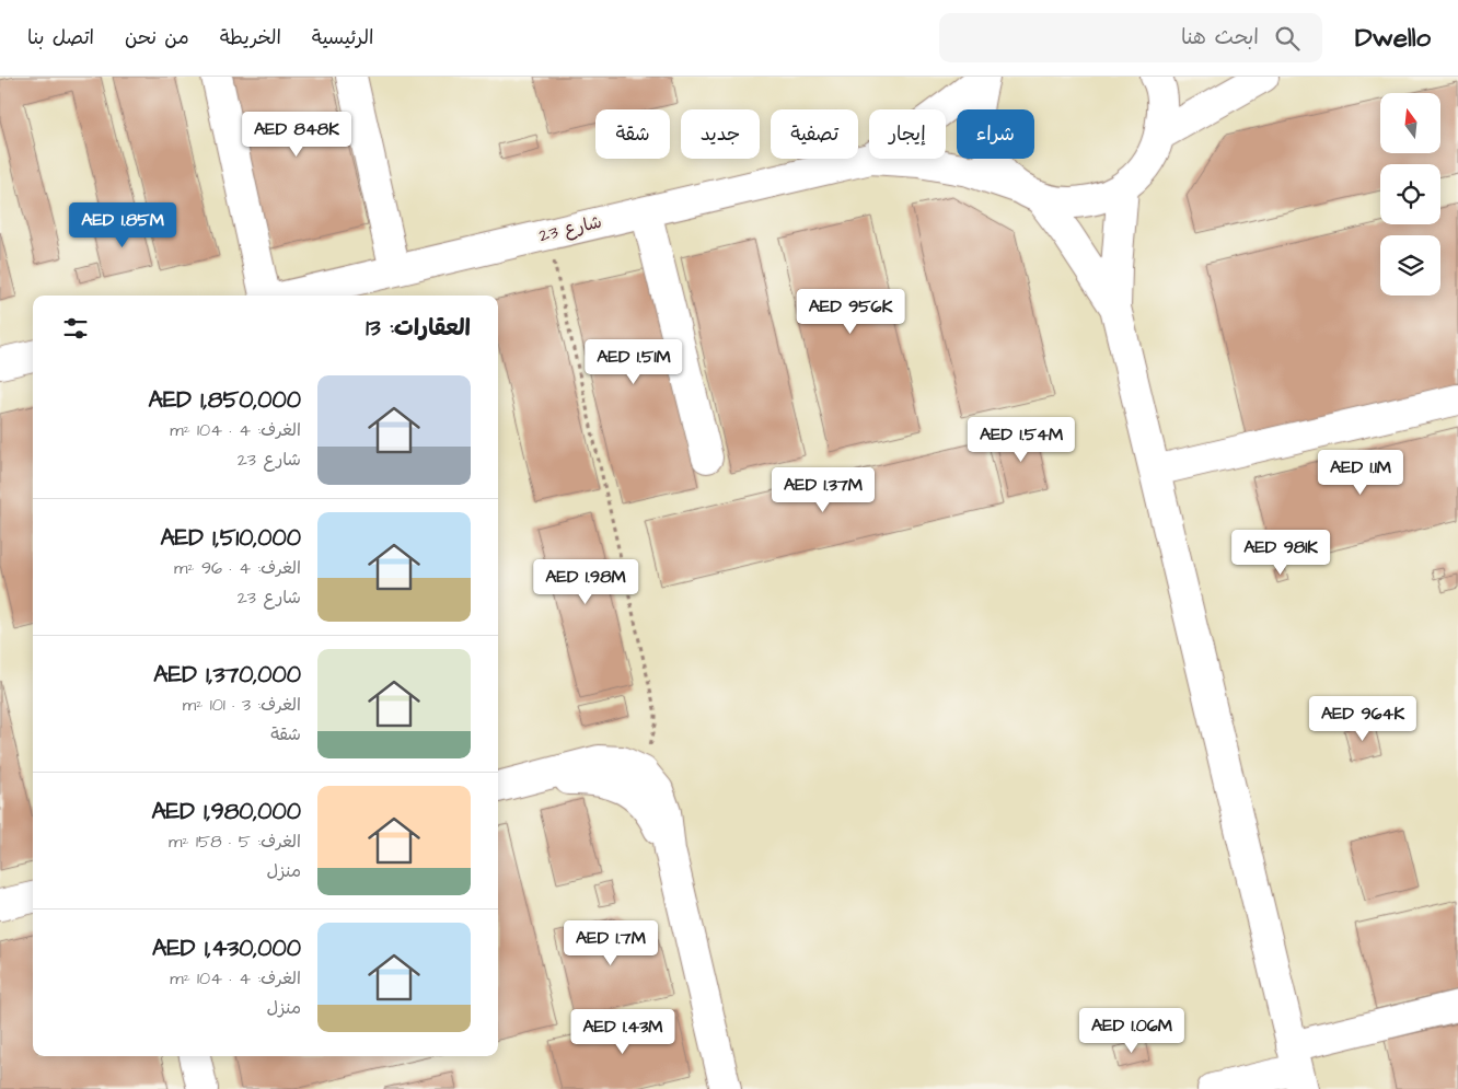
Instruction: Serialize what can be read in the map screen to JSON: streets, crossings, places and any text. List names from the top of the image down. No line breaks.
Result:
{"streets":{"street":["شارع 23"]},"north":"top","page":{"header":"Dwello","search":"ابحث هنا","nav":["الرئيسية","الخريطة","من نحن","اتصل بنا"],"chip":["شراء","إيجار","تصفية","جديد","شقة"],"price":["AED 848K","AED 1.85M","AED 956K","AED 1.51M","AED 1.54M","AED 1.1M","AED 1.37M","AED 981K","AED 1.98M","AED 964K","AED 1.7M","AED 1.06M","AED 1.43M"],"heading":"العقارات: 13","list":[{"name":"AED 1,850,000","note":"الغرف: 4 · 104 m² · شارع 23"},{"name":"AED 1,510,000","note":"الغرف: 4 · 96 m² · شارع 23"},{"name":"AED 1,370,000","note":"الغرف: 3 · 101 m² · شقة"},{"name":"AED 1,980,000","note":"الغرف: 5 · 158 m² · منزل"},{"name":"AED 1,430,000","note":"الغرف: 4 · 104 m² · منزل"}]}}
